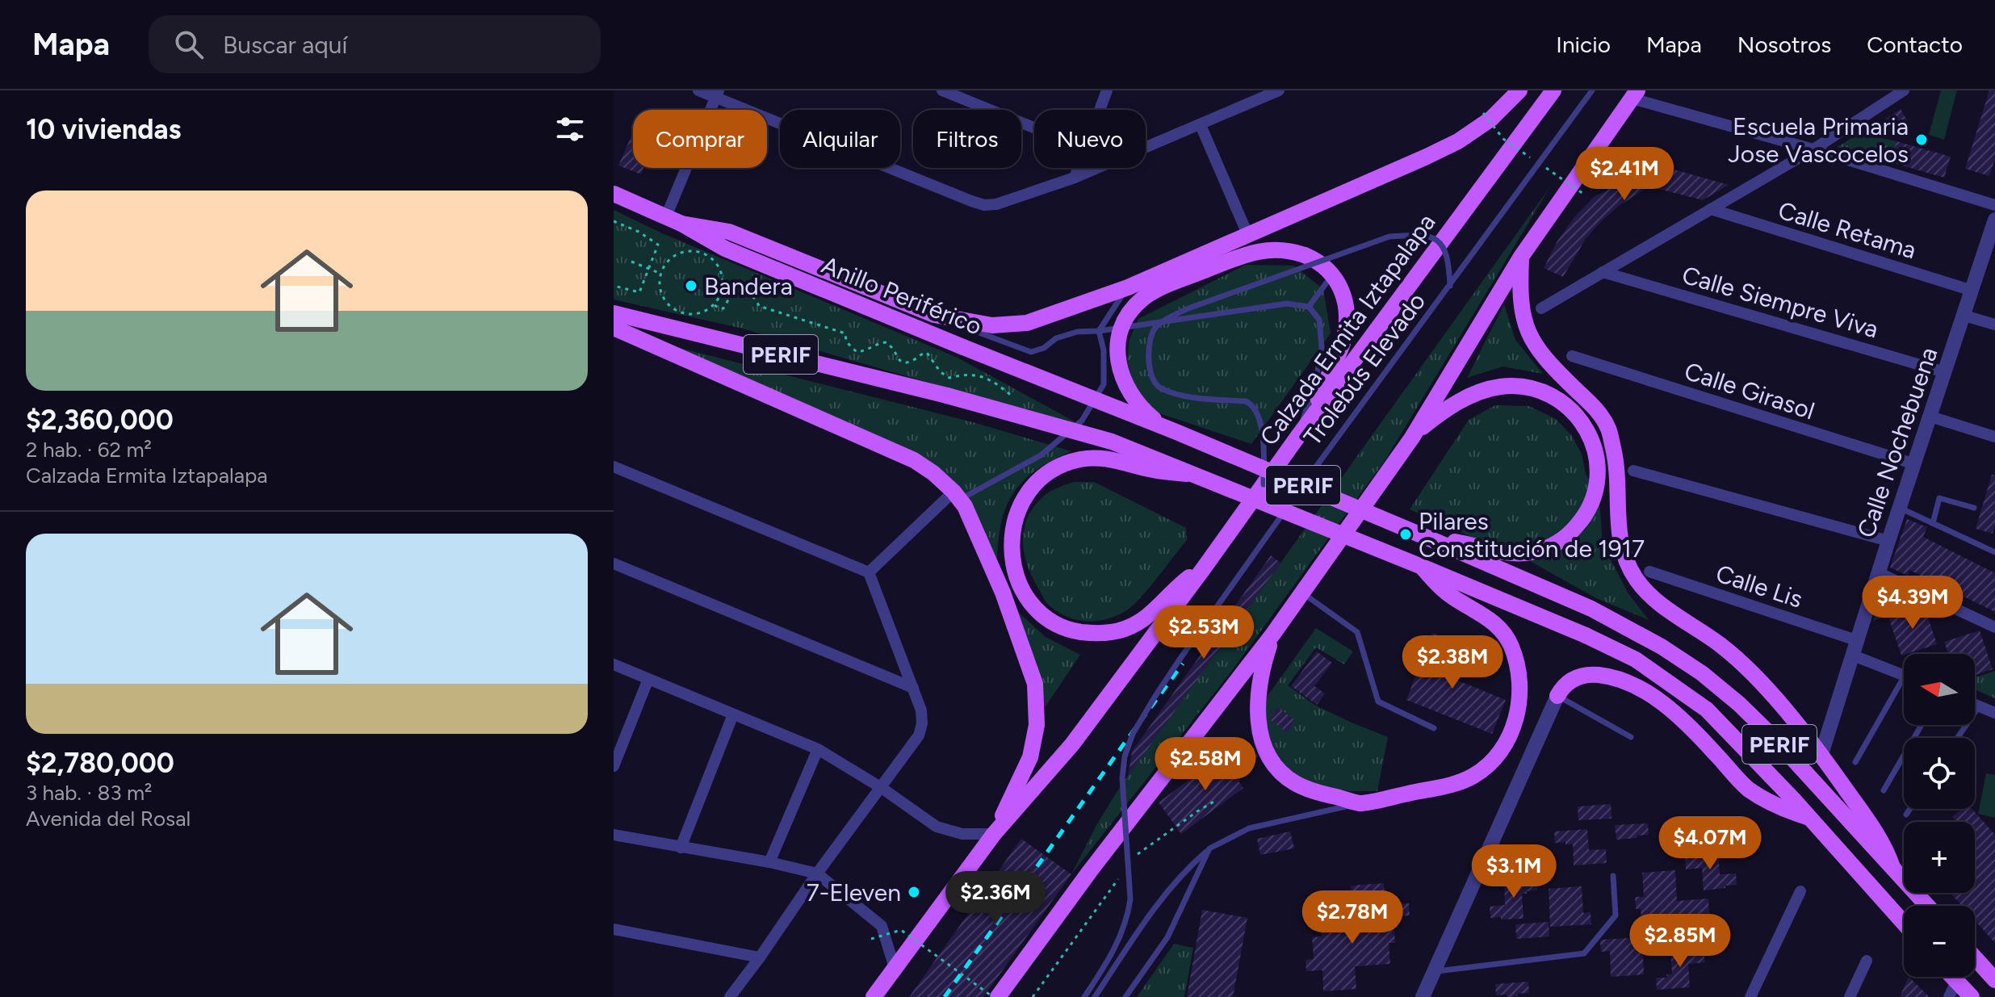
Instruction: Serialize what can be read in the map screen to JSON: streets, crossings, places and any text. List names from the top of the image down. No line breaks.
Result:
{"streets":{"main road":["Anillo Periférico","Calzada Ermita Iztapalapa","PERIF"],"street":["Calle Retama","Calle Siempre Viva","Calle Girasol","Calle Nochebuena","Calle Lis"],"lane":["Trolebús Elevado"]},"crossings":[["Calle Retama","Calle Nochebuena"],["Anillo Periférico","PERIF"],["Calle Siempre Viva","Calle Nochebuena"],["Calle Girasol","Calle Nochebuena"],["Calle Nochebuena","Calle Lis"]],"places":["Escuela Primaria Jose Vascocelos","Bandera","Pilares Constitución de 1917","7-Eleven"],"north":"left","page":{"header":"Mapa","search":"Buscar aquí","nav":["Inicio","Mapa","Nosotros","Contacto"],"heading":"10 viviendas","chip":["Comprar","Alquilar","Filtros","Nuevo"],"price":["$2.41M","$4.39M","$2.53M","$2.38M","$2.58M","$4.07M","$3.1M","$2.36M","$2.78M","$2.85M"],"list":[{"name":"$2,360,000","note":"2 hab. · 62 m² · Calzada Ermita Iztapalapa"},{"name":"$2,780,000","note":"3 hab. · 83 m² · Avenida del Rosal"}],"map_buttons":["+","−"]}}
